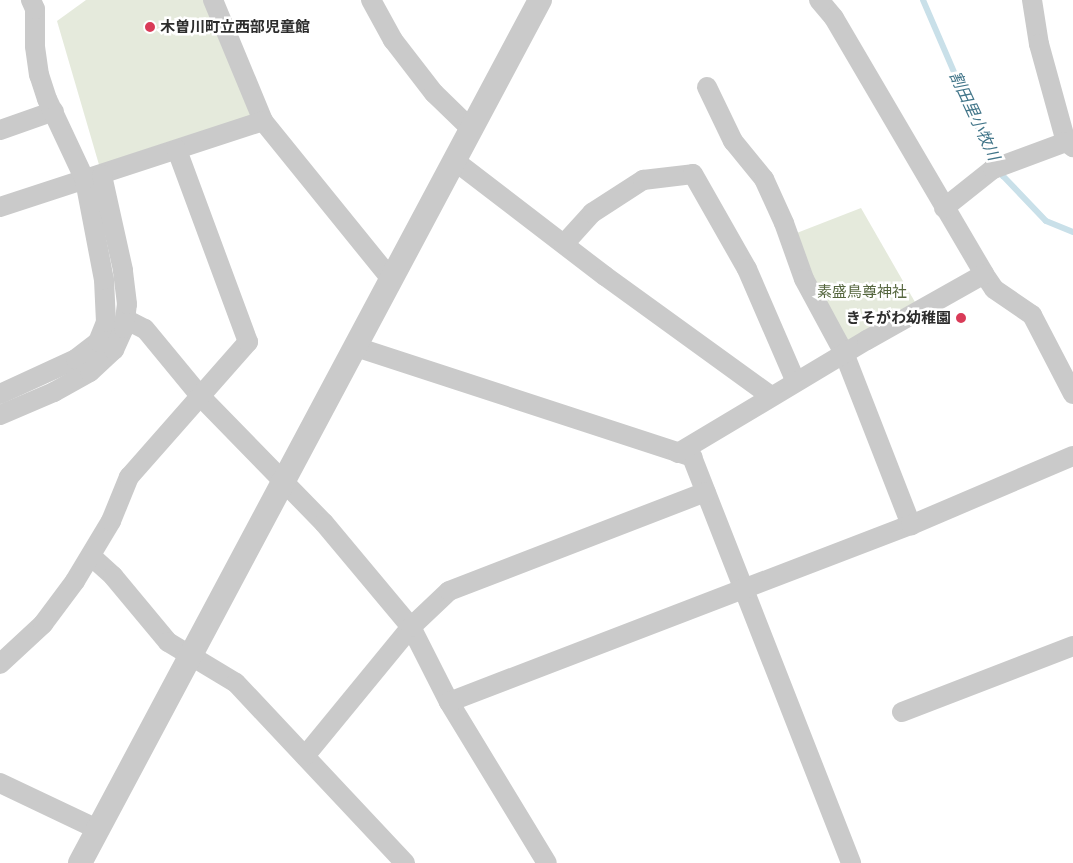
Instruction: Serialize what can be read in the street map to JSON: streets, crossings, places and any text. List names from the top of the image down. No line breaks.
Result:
{"water":["割田里小牧川"],"parks":["素盛鳥尊神社"],"places":["木曽川町立西部児童館","きそがわ幼稚園"]}
